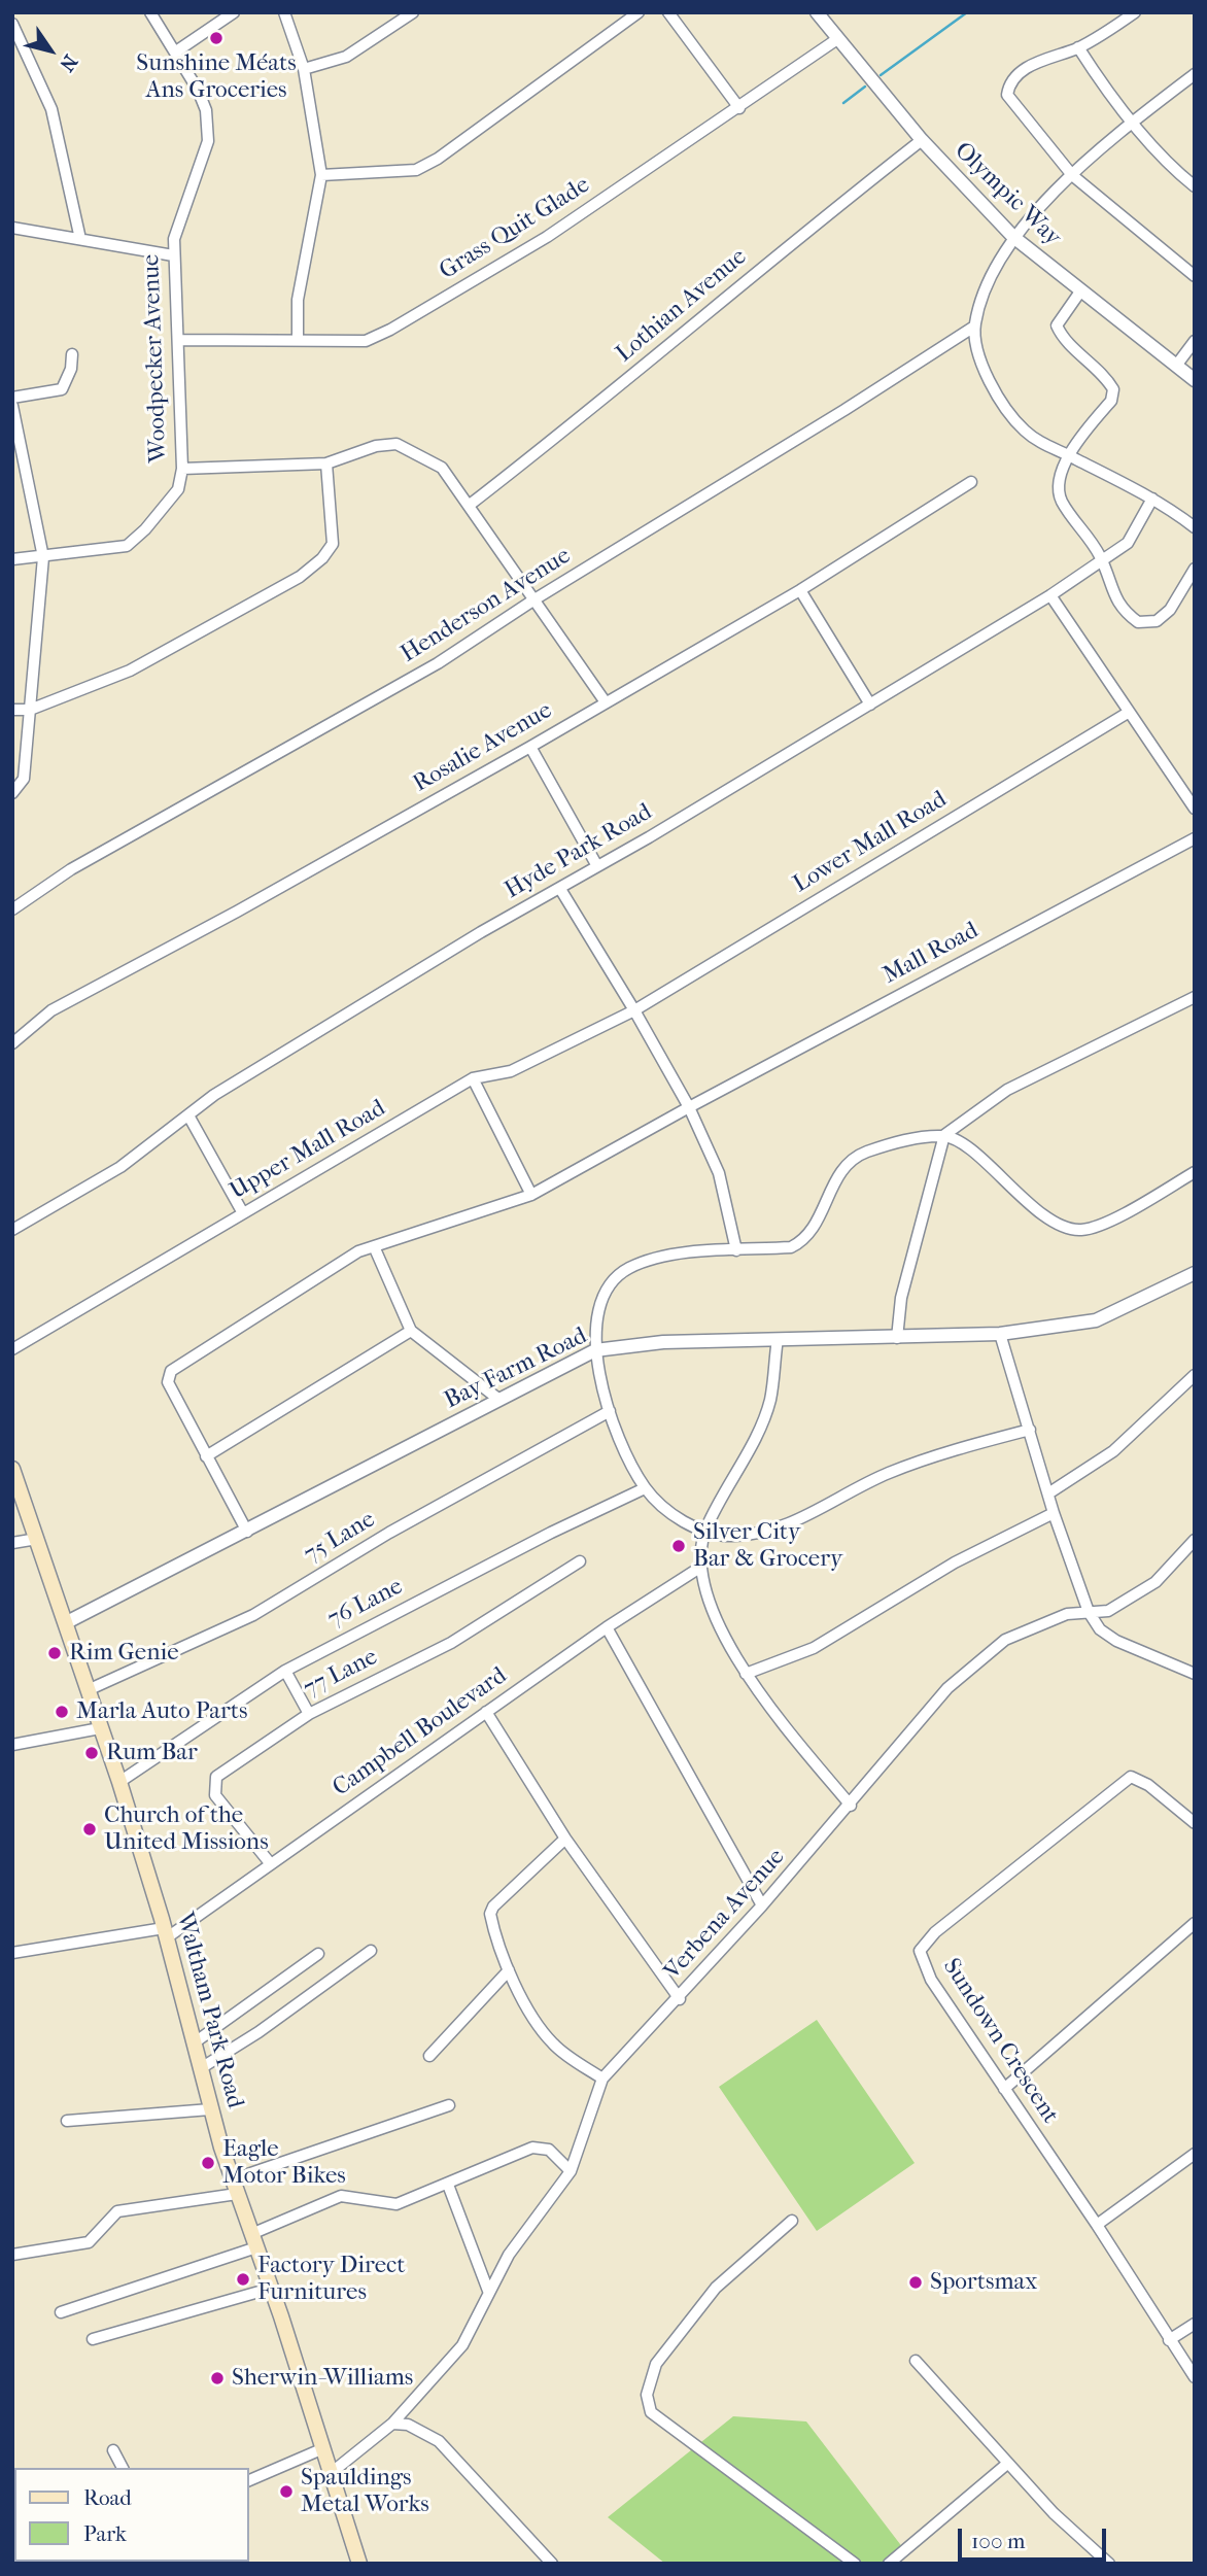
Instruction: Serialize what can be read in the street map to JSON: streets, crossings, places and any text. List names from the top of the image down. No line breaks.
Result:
{"streets":{"main road":["Waltham Park Road"],"street":["Olympic Way","Grass Quit Glade","Lothian Avenue","Woodpecker Avenue","Henderson Avenue","Rosalie Avenue","Lower Mall Road","Hyde Park Road","Mall Road","Upper Mall Road","Bay Farm Road","75 Lane","76 Lane","77 Lane","Campbell Boulevard","Verbena Avenue","Sundown Crescent"]},"crossings":[["Olympic Way","Grass Quit Glade"],["Olympic Way","Lothian Avenue"],["Grass Quit Glade","Woodpecker Avenue"],["Lower Mall Road","Upper Mall Road"],["Mall Road","Bay Farm Road"],["Bay Farm Road","Waltham Park Road"],["75 Lane","Waltham Park Road"],["76 Lane","Waltham Park Road"],["77 Lane","Campbell Boulevard"],["Campbell Boulevard","Waltham Park Road"],["Verbena Avenue","Waltham Park Road"]],"places":["Sunshine Méats Ans Groceries","Silver City Bar & Grocery","Rim Genie","Marla Auto Parts","Rum Bar","Church of the United Missions","Eagle Motor Bikes","Factory Direct Furnitures","Sportsmax","Sherwin-Williams","Spauldings Metal Works"],"legend":["Road","Park"],"scale_bar":"100 m","north":"bottom right"}
